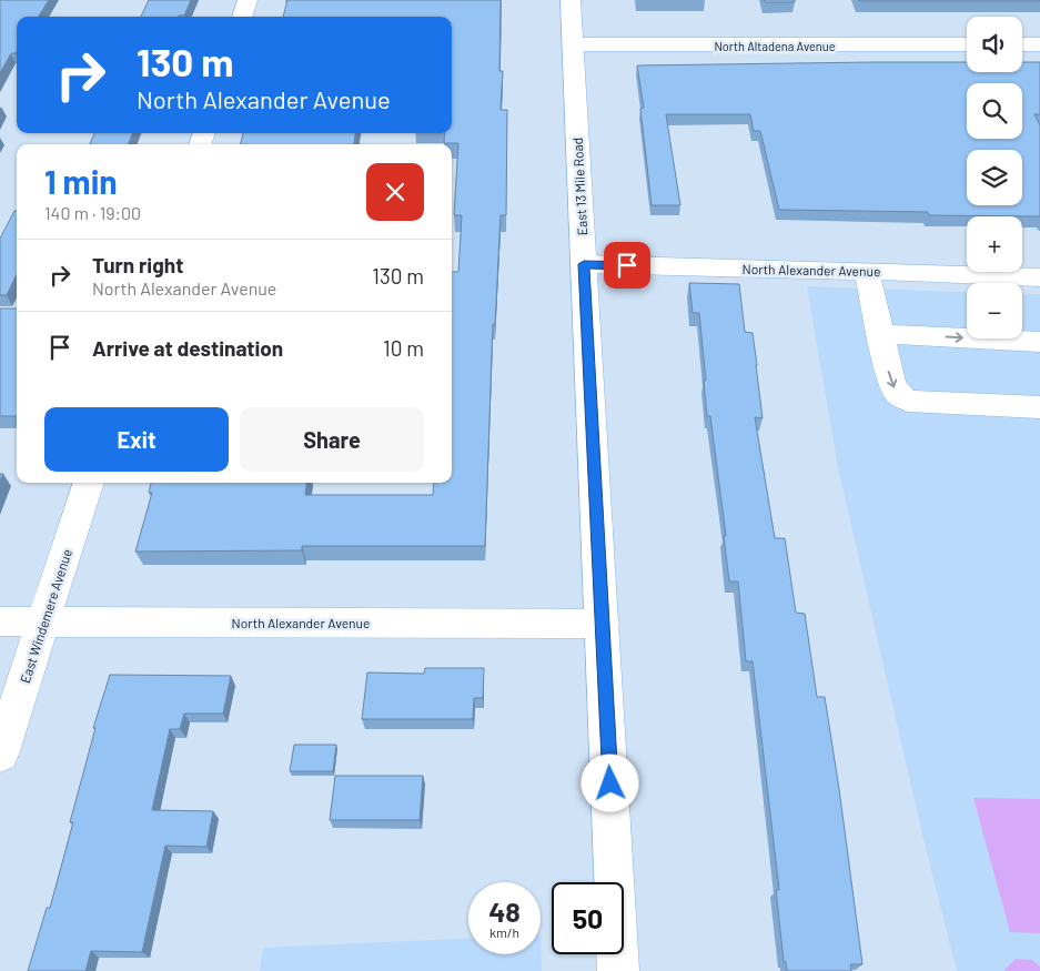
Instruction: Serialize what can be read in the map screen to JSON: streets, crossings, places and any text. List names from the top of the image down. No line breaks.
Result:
{"streets":{"street":["North Altadena Avenue","East 13 Mile Road","North Alexander Avenue","East Windemere Avenue"]},"crossings":[["North Altadena Avenue","East 13 Mile Road"],["East 13 Mile Road","North Alexander Avenue"],["North Alexander Avenue","East Windemere Avenue"]],"page":{"map_buttons":["+","−"],"turn":["130 m","North Alexander Avenue"],"heading":["1 min","140 m · 19:00"],"list":[{"name":"Turn right","note":"North Alexander Avenue","value":"130 m"},{"name":"Arrive at destination","value":"10 m"}],"buttons":["Exit","Share"],"speed":"48 km/h","limit":"50"}}
